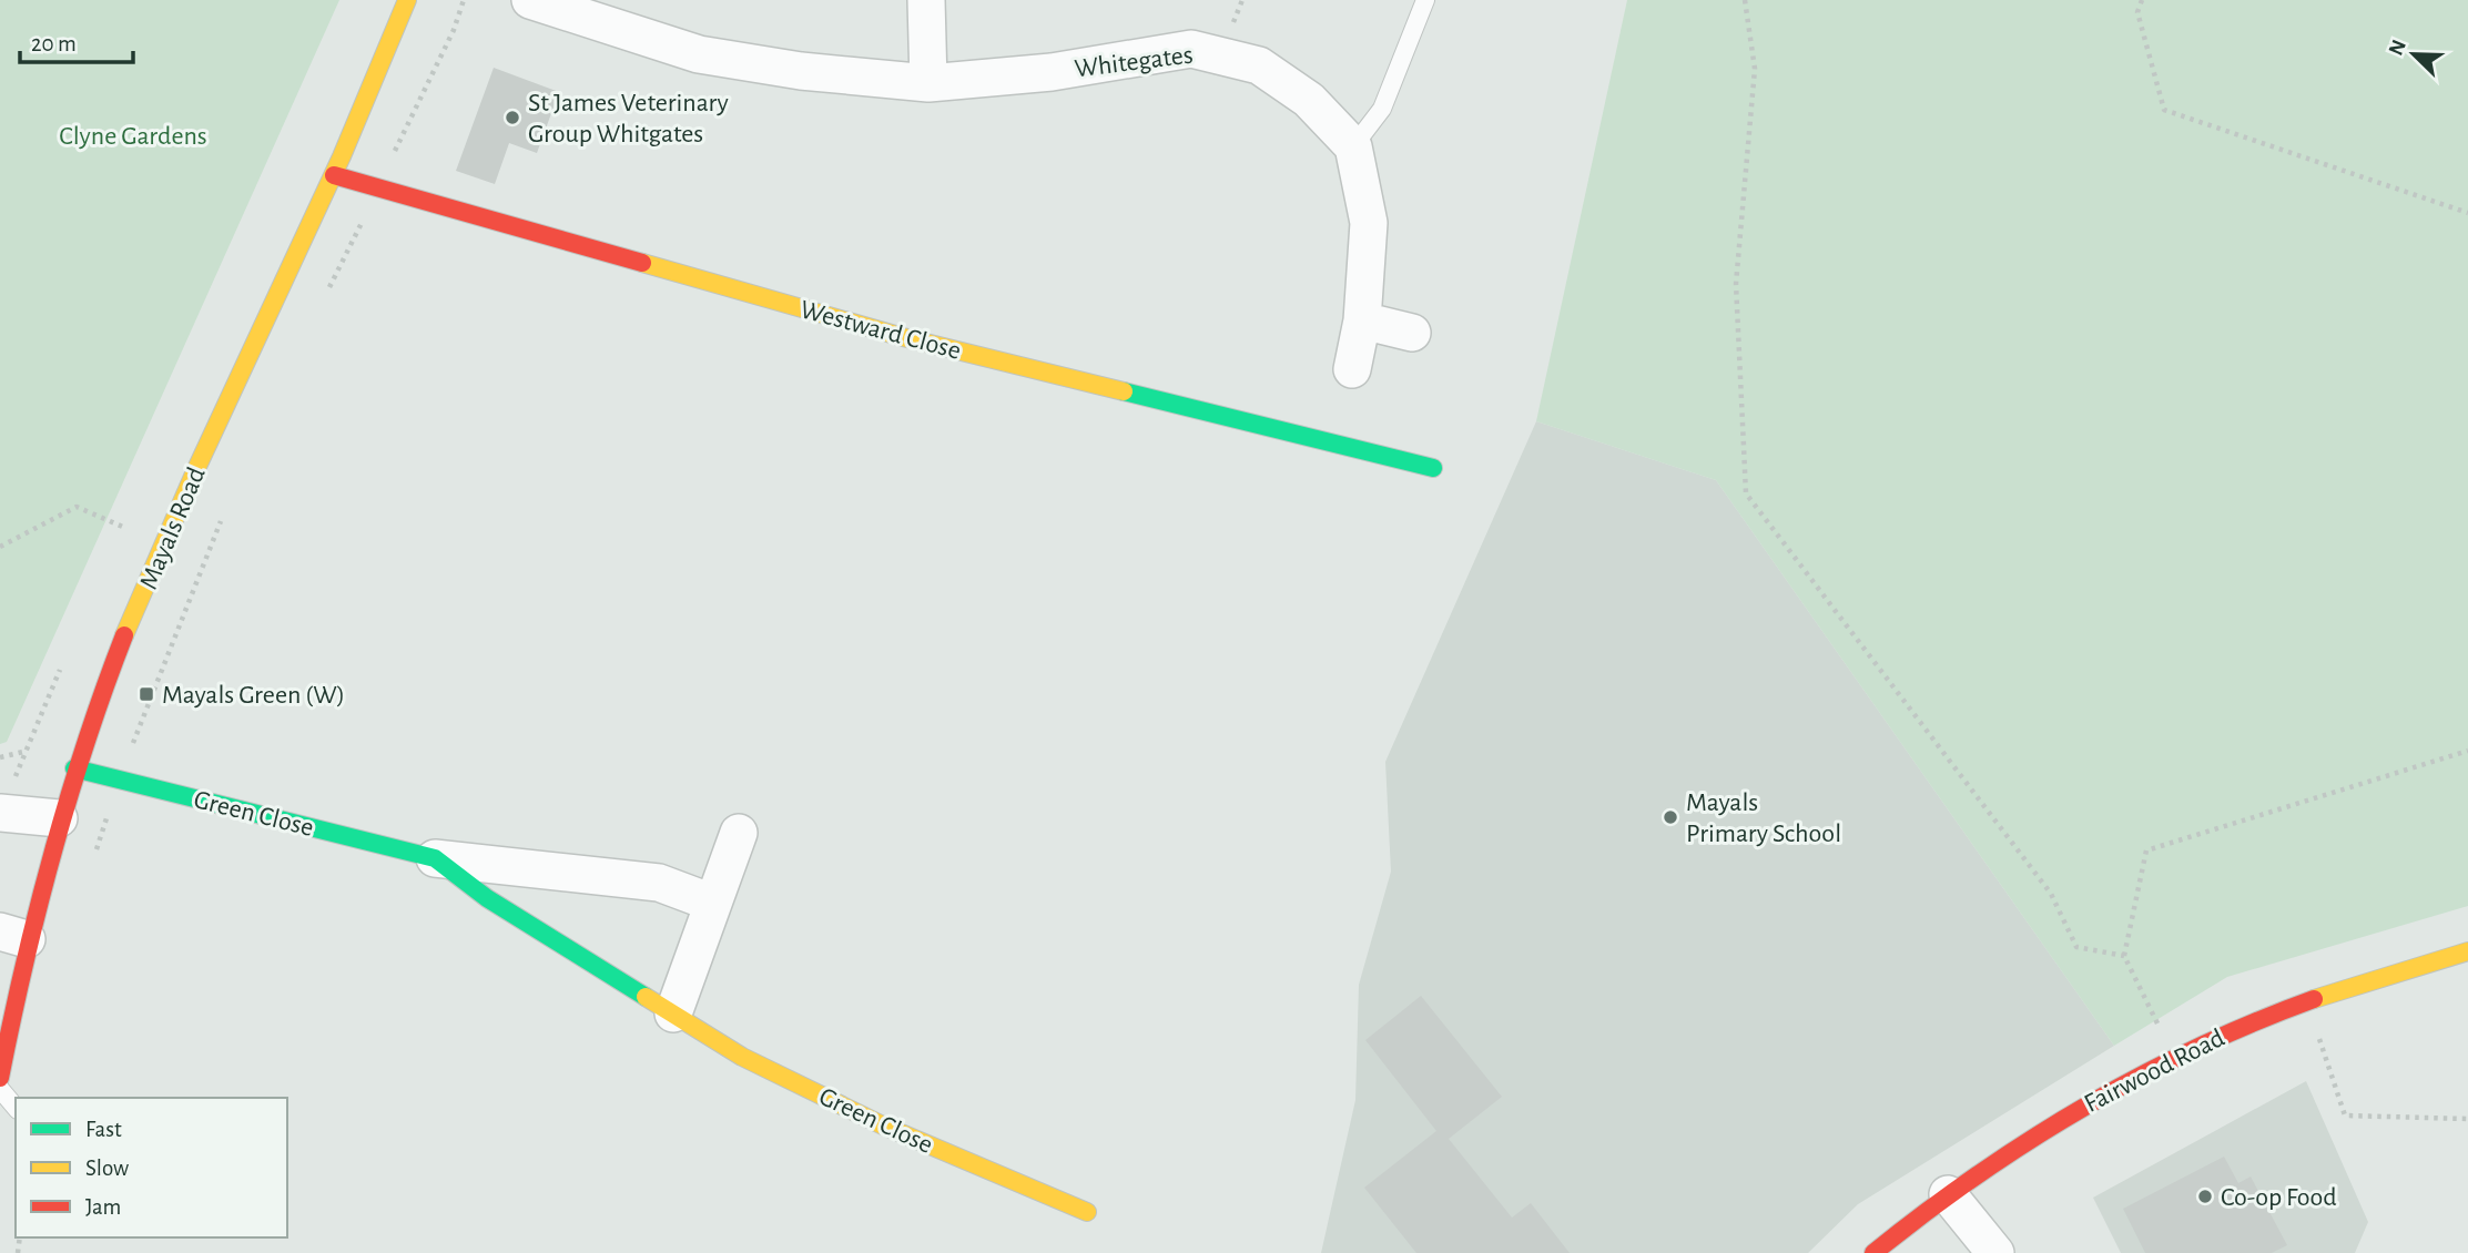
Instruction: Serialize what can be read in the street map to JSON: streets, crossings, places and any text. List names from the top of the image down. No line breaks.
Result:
{"streets":{"street":["Whitegates","Westward Close","Mayals Road","Green Close","Fairwood Road"]},"crossings":[["Westward Close","Mayals Road"],["Mayals Road","Green Close"]],"parks":["Clyne Gardens"],"places":{"other":["St James Veterinary Group Whitgates","Mayals Primary School","Co-op Food"],"transit":["Mayals Green (W)"]},"legend":["Fast","Slow","Jam"],"scale_bar":"20 m","north":"top left"}
